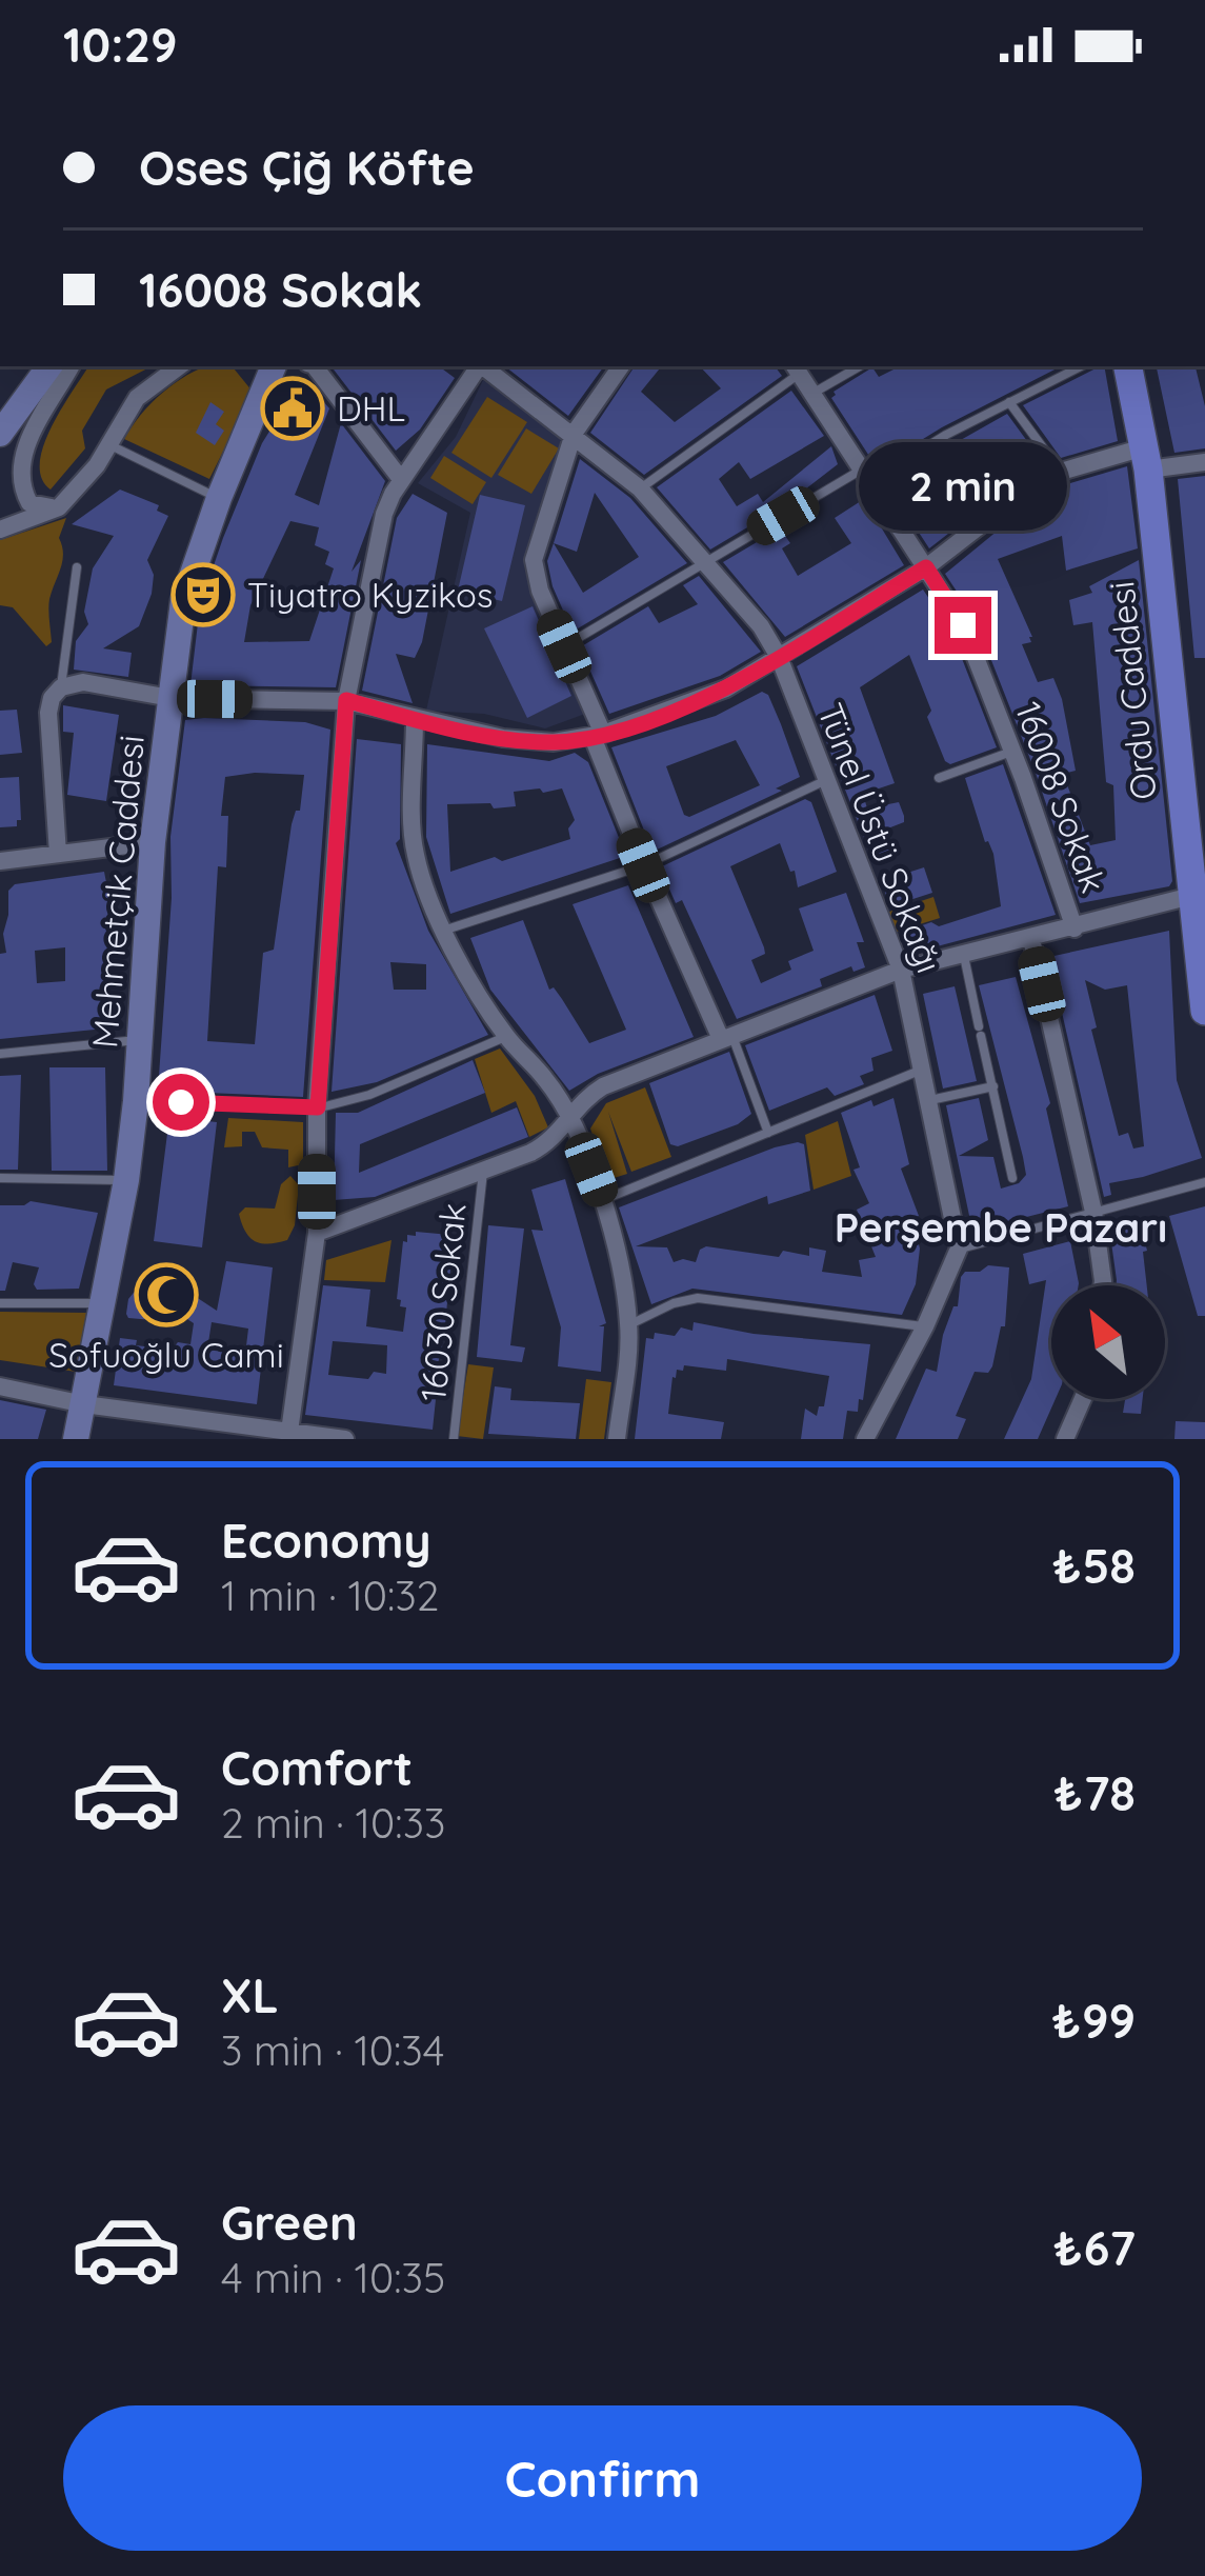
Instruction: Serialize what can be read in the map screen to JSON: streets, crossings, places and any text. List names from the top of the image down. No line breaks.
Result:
{"streets":{"main road":["Ordu Caddesi","Mehmetçik Caddesi"],"street":["16008 Sokak","Tünel Üstü Sokağı"],"lane":["16030 Sokak"]},"districts":["Perşembe Pazarı"],"places":{"public building":["DHL"],"theatre":["Tiyatro Kyzikos"],"mosque":["Sofuoğlu Cami"]},"north":"top left","page":{"status":"10:29","banner":["Oses Çiğ Köfte","16008 Sokak"],"bubble":"2 min","list":[{"name":"Economy","note":"1 min · 10:32","value":"₺58"},{"name":"Comfort","note":"2 min · 10:33","value":"₺78"},{"name":"XL","note":"3 min · 10:34","value":"₺99"},{"name":"Green","note":"4 min · 10:35","value":"₺67"}],"buttons":"Confirm"}}
